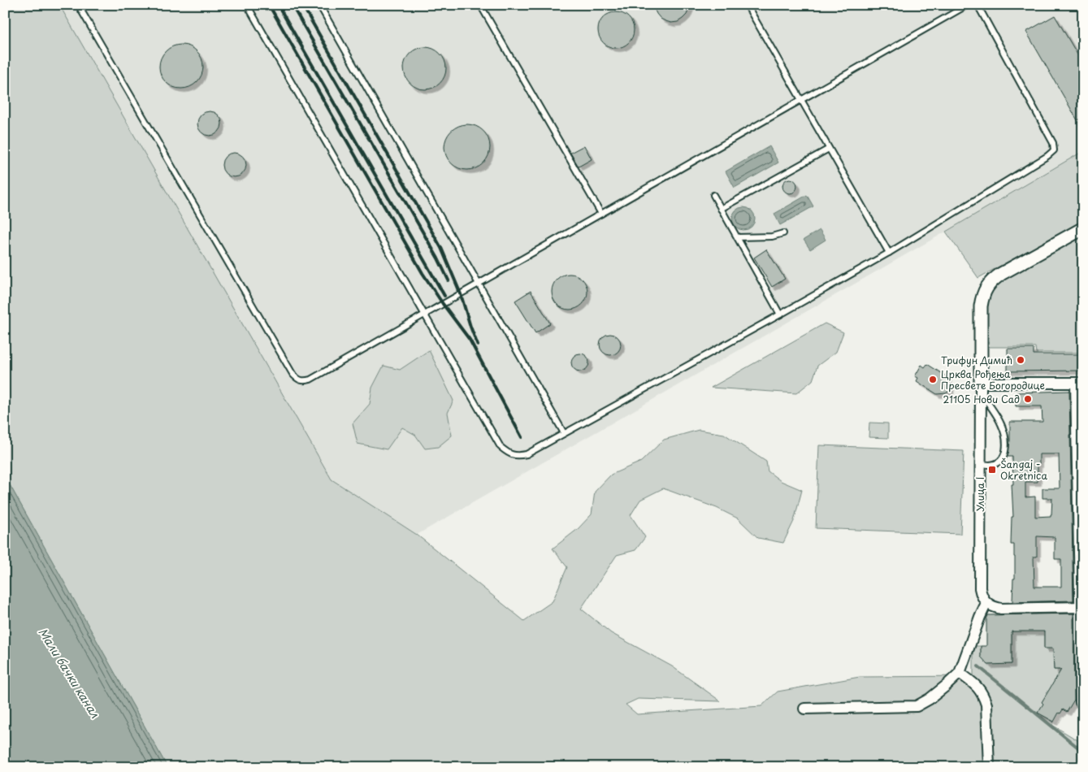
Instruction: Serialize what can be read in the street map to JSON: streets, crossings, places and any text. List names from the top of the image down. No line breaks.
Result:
{"streets":{"street":["Улица I"]},"water":["Мали бачки канал"],"places":{"other":["Трифун Димић","Црква Рођења Пресвете Богородице","21105 Нови Сад"],"transit":["Šangaj - Okretnica"]}}
